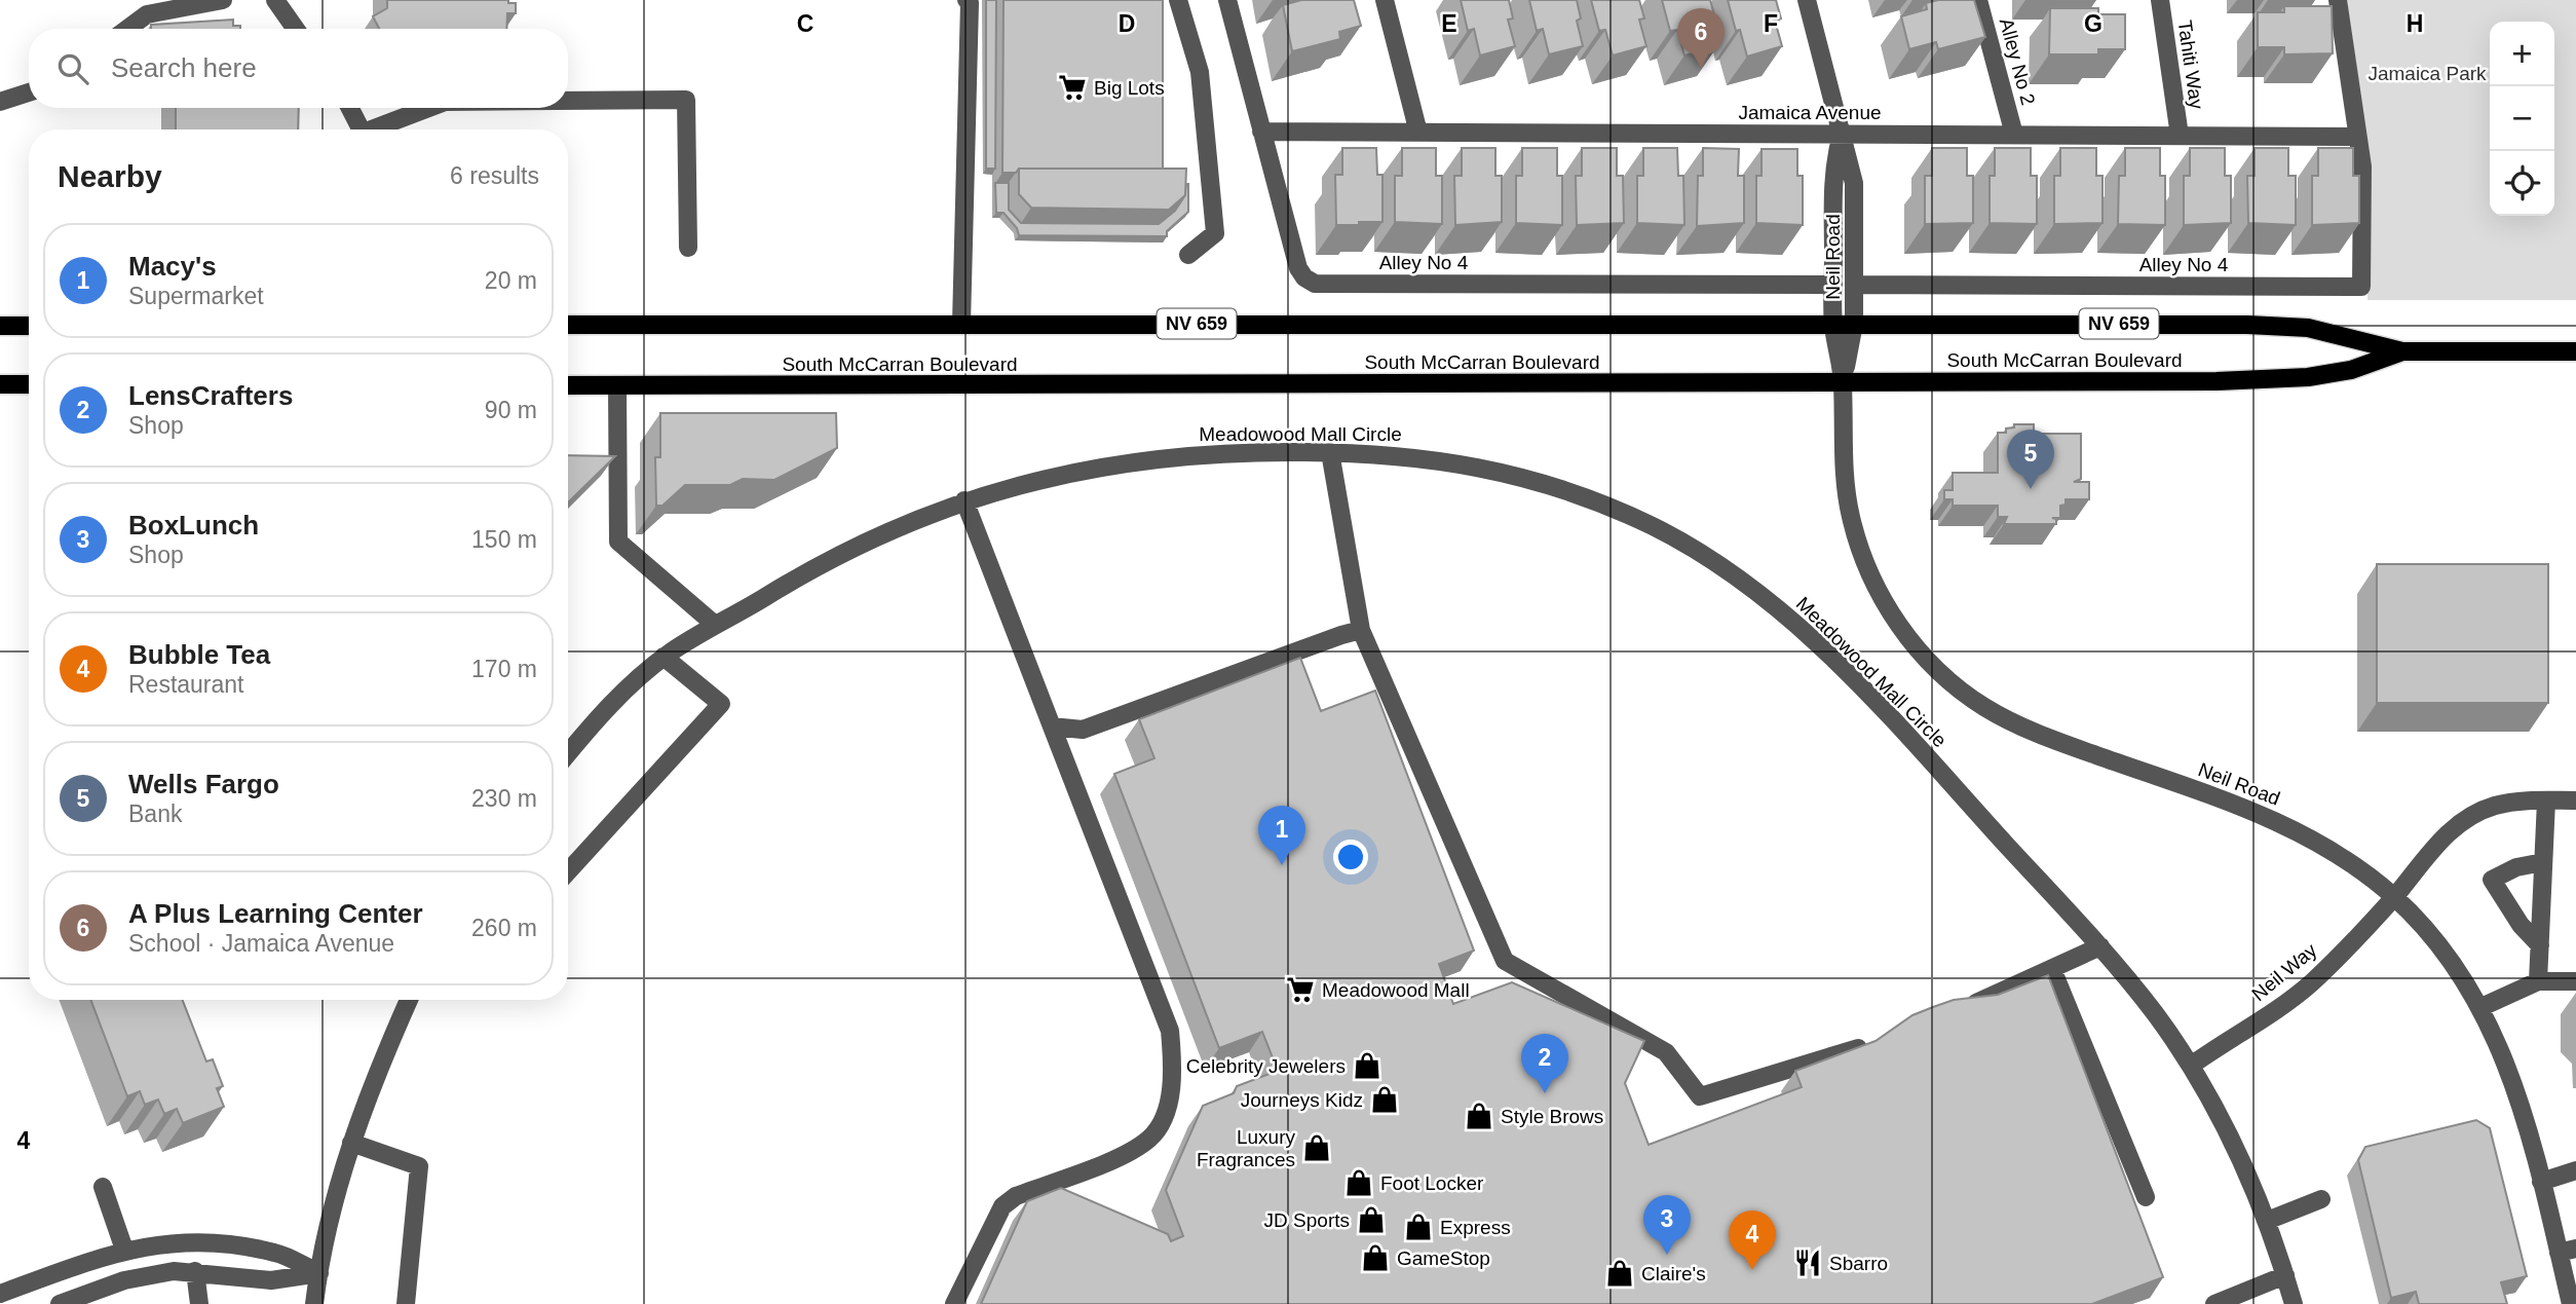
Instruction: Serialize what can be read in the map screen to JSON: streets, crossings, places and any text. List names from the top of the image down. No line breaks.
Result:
{"streets":{"main road":["NV 659","South McCarran Boulevard"],"street":["Alley No 2","Tahiti Way","Jamaica Avenue","Neil Road","Alley No 4","Meadowood Mall Circle","Neil Way"]},"crossings":[["Alley No 2","Jamaica Avenue"],["Tahiti Way","Jamaica Avenue"],["Jamaica Avenue","Neil Road"],["Jamaica Avenue","Alley No 4"],["Neil Road","Alley No 4"],["Neil Road","South McCarran Boulevard"],["Neil Road","Neil Way"],["Meadowood Mall Circle","Neil Way"]],"parks":["Jamaica Park"],"places":{"supermarket":["Big Lots","Meadowood Mall"],"shop":["Celebrity Jewelers","Journeys Kidz","Style Brows","Luxury Fragrances","Foot Locker","JD Sports","Express","GameStop","Claire's"],"restaurant":["Sbarro"]},"page":{"pins":["6","5","1","2","3","4"],"map_buttons":["+","−"],"search":"Search here","heading":["Nearby","6 results"],"list":[{"mark":"1","name":"Macy's","note":"Supermarket","value":"20 m"},{"mark":"2","name":"LensCrafters","note":"Shop","value":"90 m"},{"mark":"3","name":"BoxLunch","note":"Shop","value":"150 m"},{"mark":"4","name":"Bubble Tea","note":"Restaurant","value":"170 m"},{"mark":"5","name":"Wells Fargo","note":"Bank","value":"230 m"},{"mark":"6","name":"A Plus Learning Center","note":"School · Jamaica Avenue","value":"260 m"}]},"grid":{"columns":["C","D","E","F","G","H"],"rows":["4"]}}
